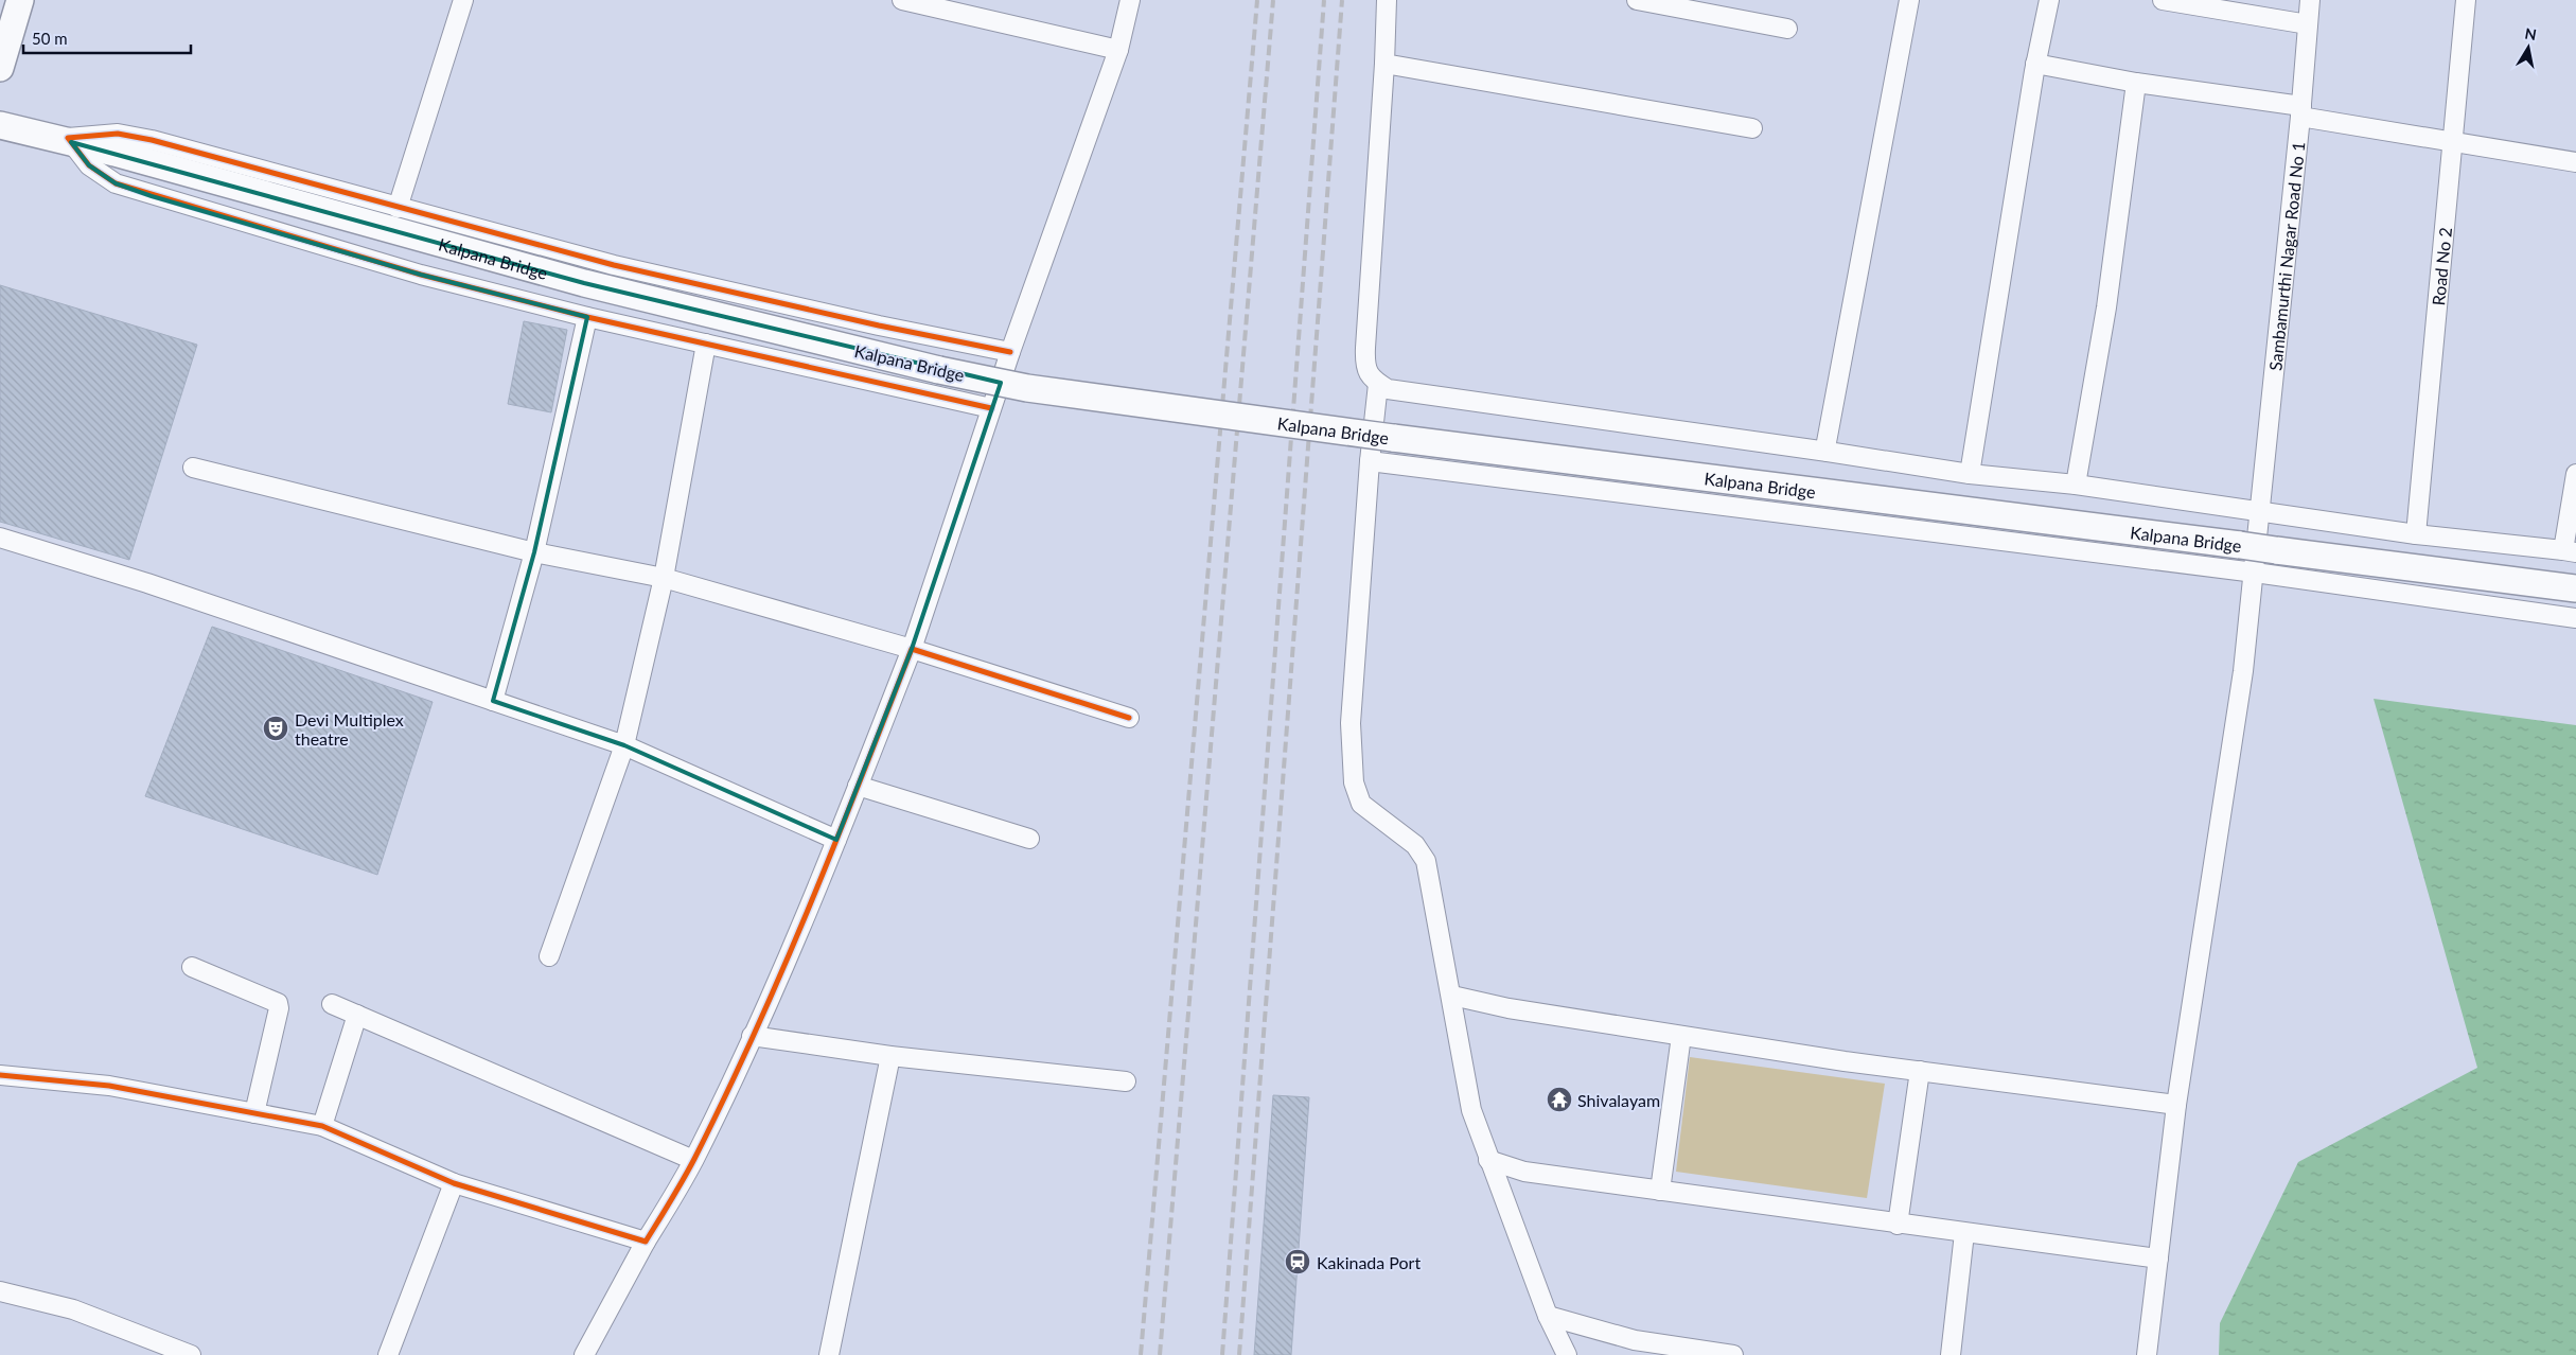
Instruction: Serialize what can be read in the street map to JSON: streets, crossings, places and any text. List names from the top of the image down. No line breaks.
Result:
{"streets":{"main road":["Kalpana Bridge"],"street":["Sambamurthi Nagar Road No 1","Road No 2"]},"places":{"theatre":["Devi Multiplex theatre"],"temple":["Shivalayam"],"station":["Kakinada Port"]},"scale_bar":"50 m","north":"top"}
